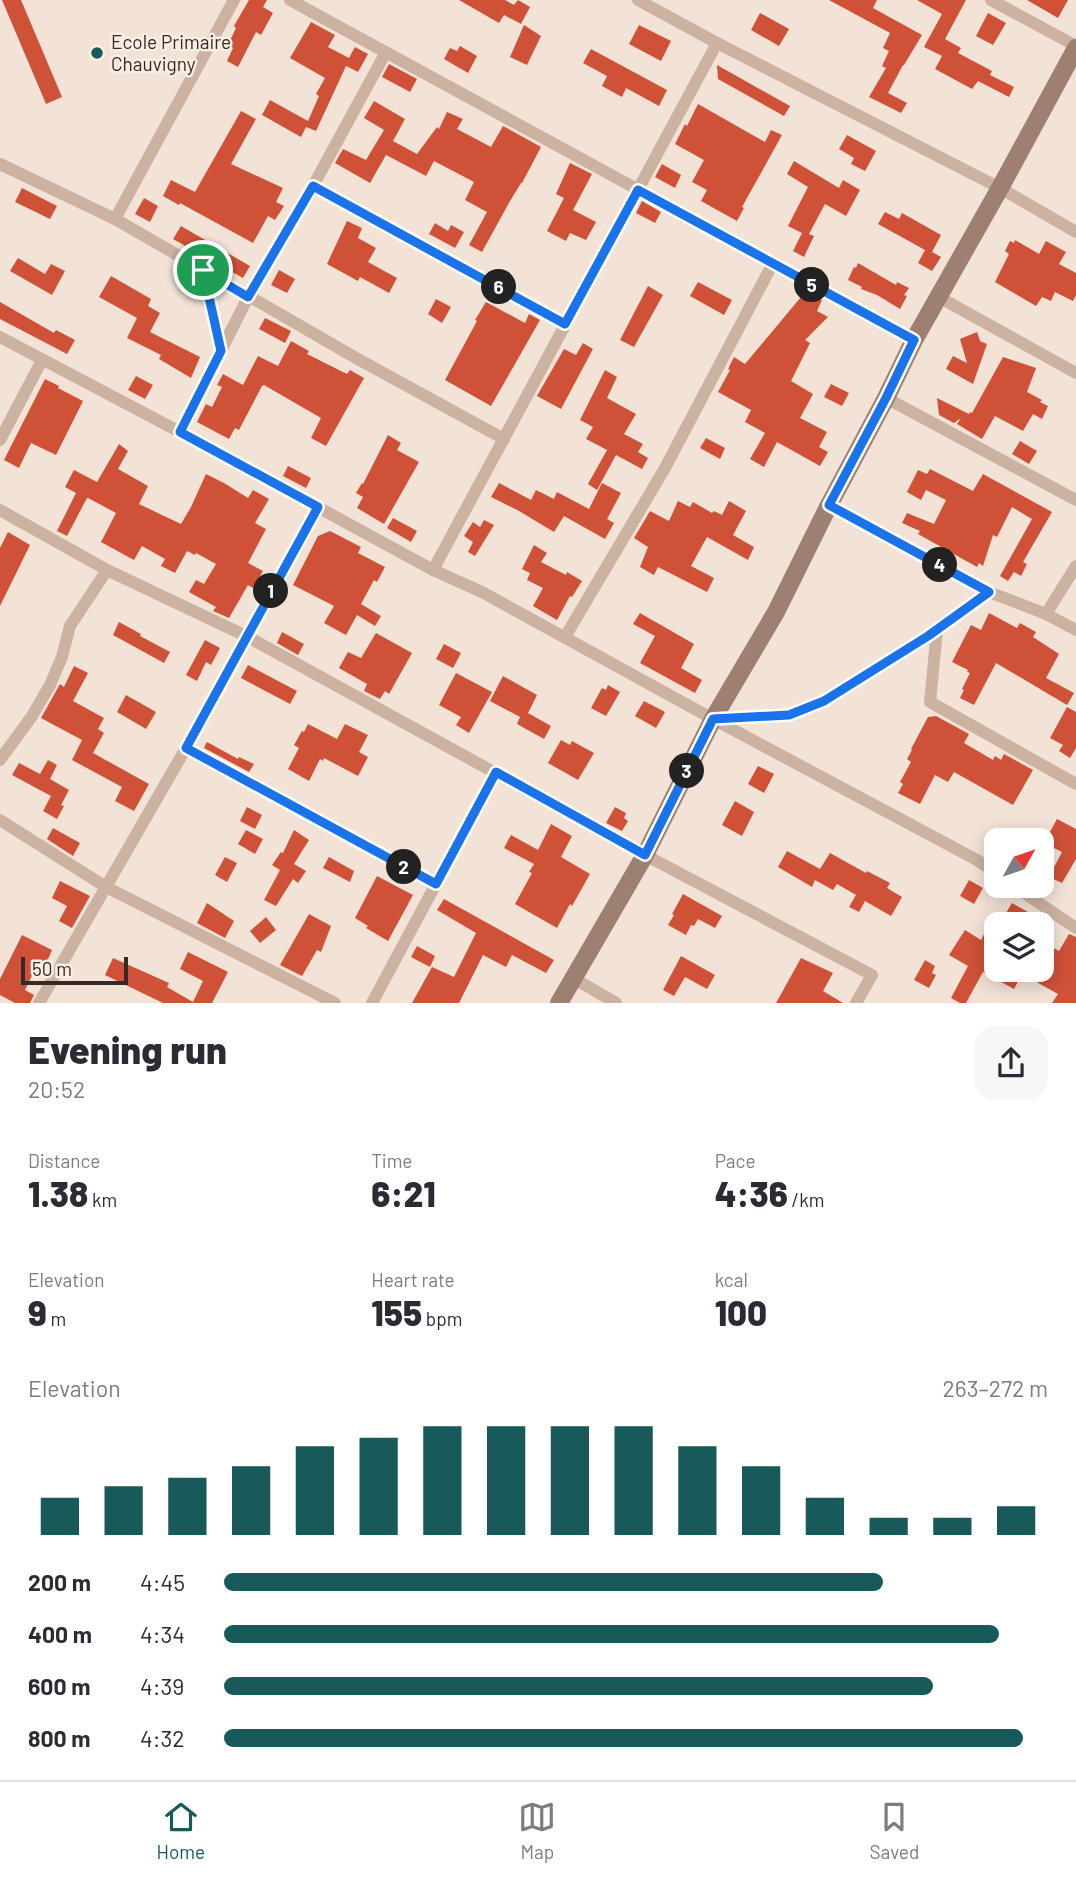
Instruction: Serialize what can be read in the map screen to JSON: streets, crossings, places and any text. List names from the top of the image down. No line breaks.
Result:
{"places":["Ecole Primaire Chauvigny"],"scale_bar":"50 m","north":"top right","page":{"pins":["5","6","4","1","3","2"],"scale":"50 m","heading":["Evening run","20:52"],"stats":[["Distance","1.38 km"],["Time","6:21"],["Pace","4:36 /km"],["Elevation","9 m"],["Heart rate","155 bpm"],["kcal","100"]],"chart":["Elevation","263–272 m"],"list":[{"name":"200 m","note":"4:45"},{"name":"400 m","note":"4:34"},{"name":"600 m","note":"4:39"},{"name":"800 m","note":"4:32"}],"tabs":["Home","Map","Saved"]}}
